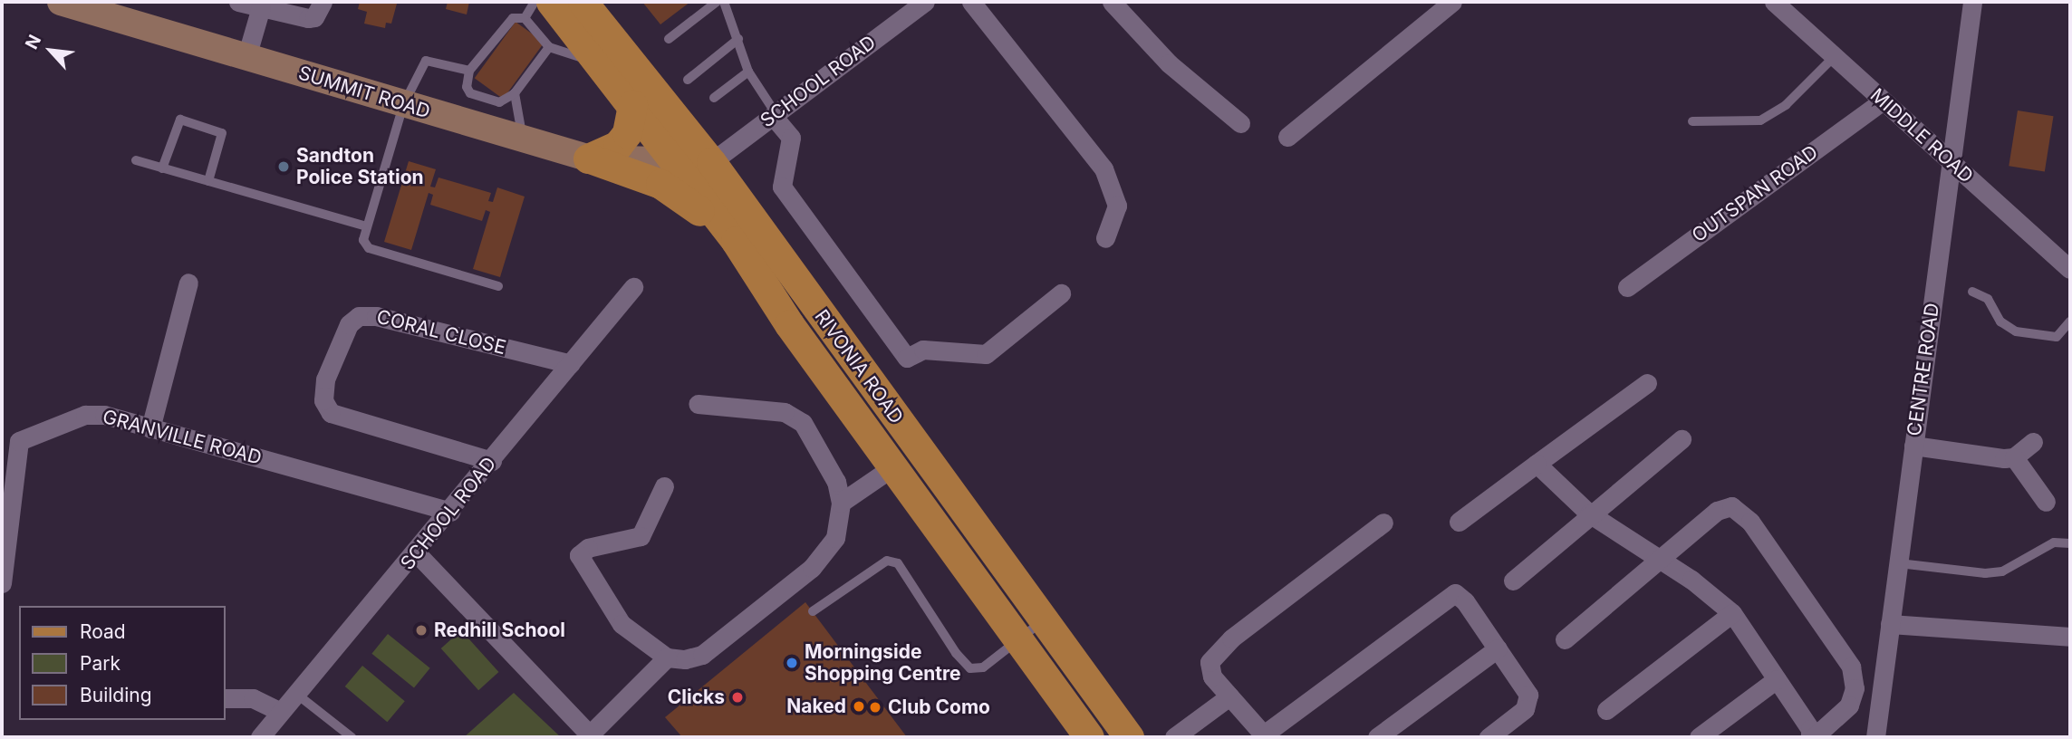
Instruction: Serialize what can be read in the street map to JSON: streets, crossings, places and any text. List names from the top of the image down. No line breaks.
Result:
{"streets":{"main road":["SUMMIT ROAD","RIVONIA ROAD"],"street":["SCHOOL ROAD","MIDDLE ROAD","OUTSPAN ROAD","CORAL CLOSE","CENTRE ROAD","GRANVILLE ROAD"]},"crossings":[["SCHOOL ROAD","SUMMIT ROAD"],["SCHOOL ROAD","CORAL CLOSE"],["SCHOOL ROAD","RIVONIA ROAD"],["SCHOOL ROAD","GRANVILLE ROAD"],["SUMMIT ROAD","RIVONIA ROAD"],["MIDDLE ROAD","OUTSPAN ROAD"],["MIDDLE ROAD","CENTRE ROAD"]],"places":["Sandton Police Station","Redhill School","Morningside Shopping Centre","Clicks","Naked","Club Como"],"legend":["Road","Park","Building"],"north":"top left"}
